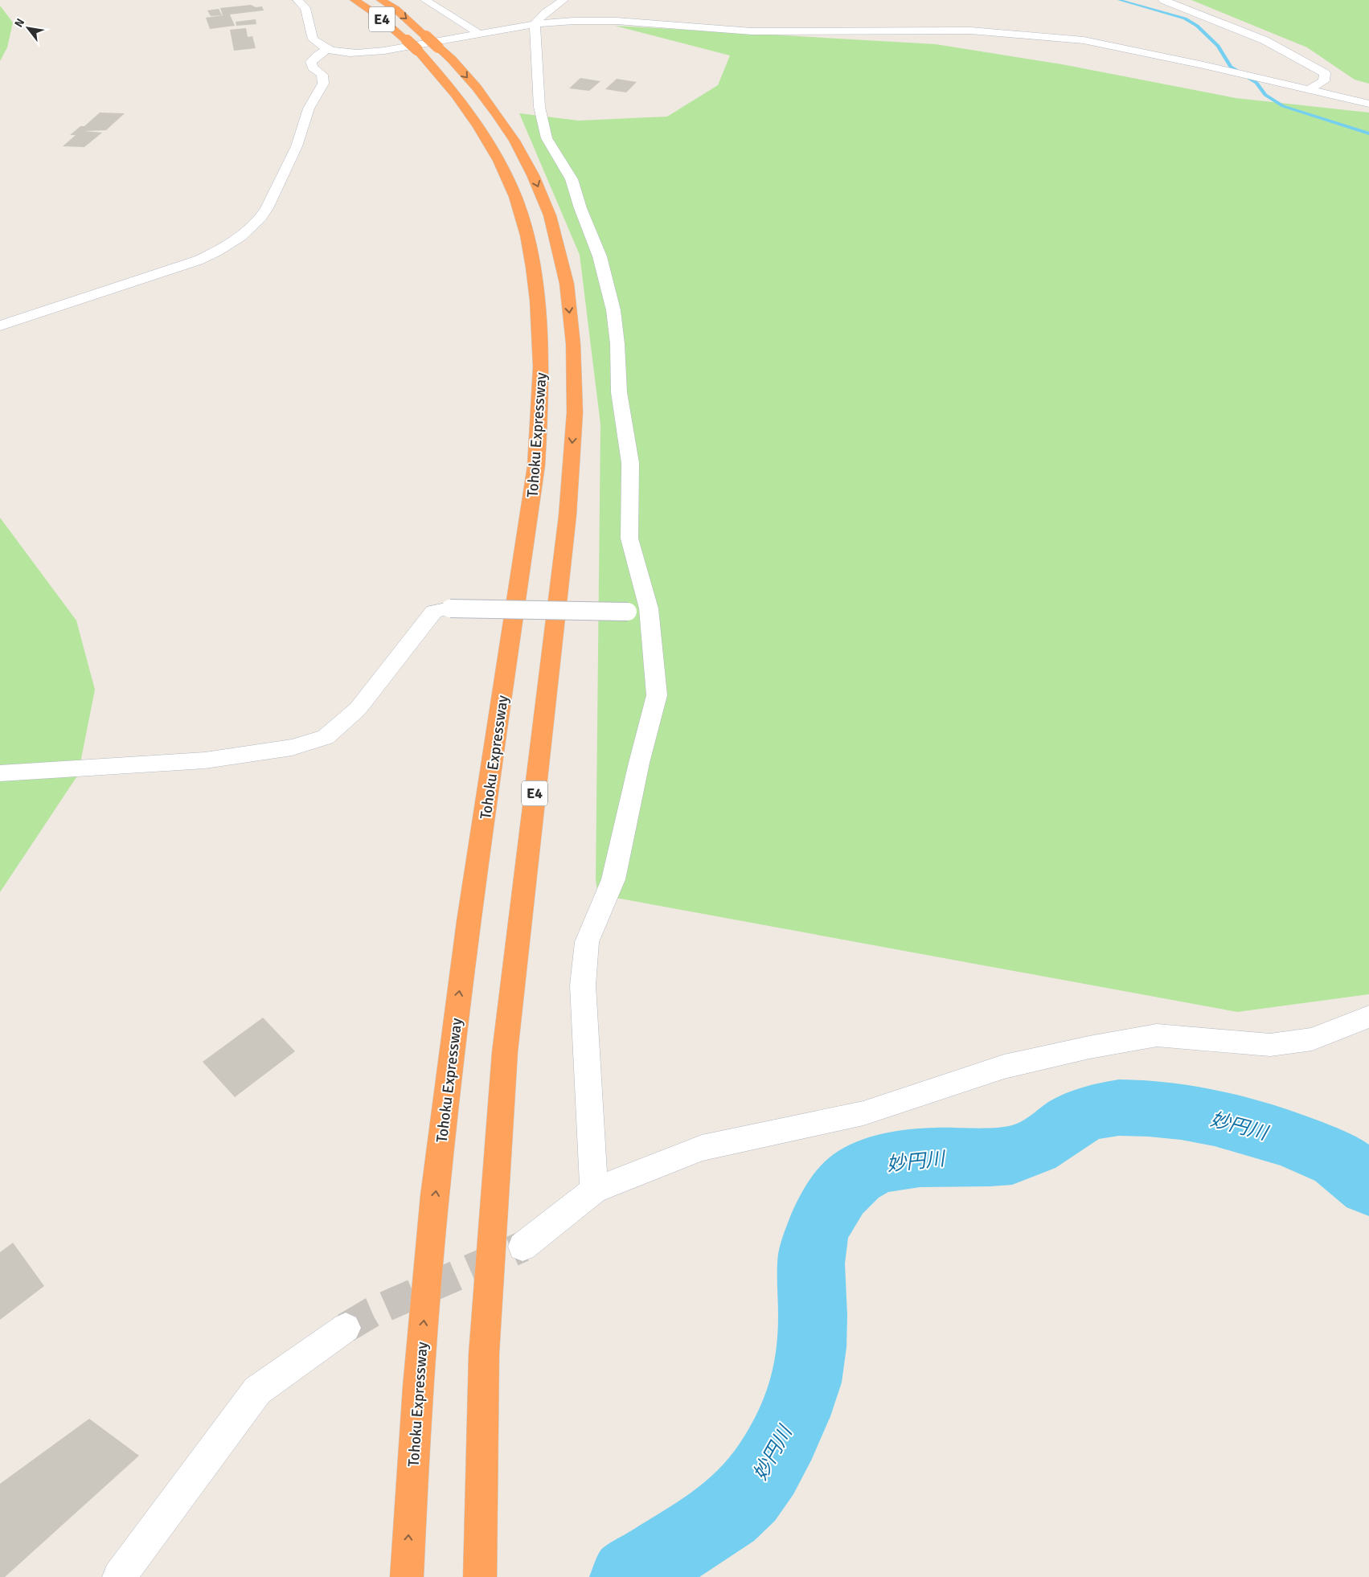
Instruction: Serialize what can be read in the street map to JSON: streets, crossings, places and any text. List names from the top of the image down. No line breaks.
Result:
{"streets":{"highway":["E4","Tohoku Expressway"]},"water":["妙円川"],"north":"top left"}
